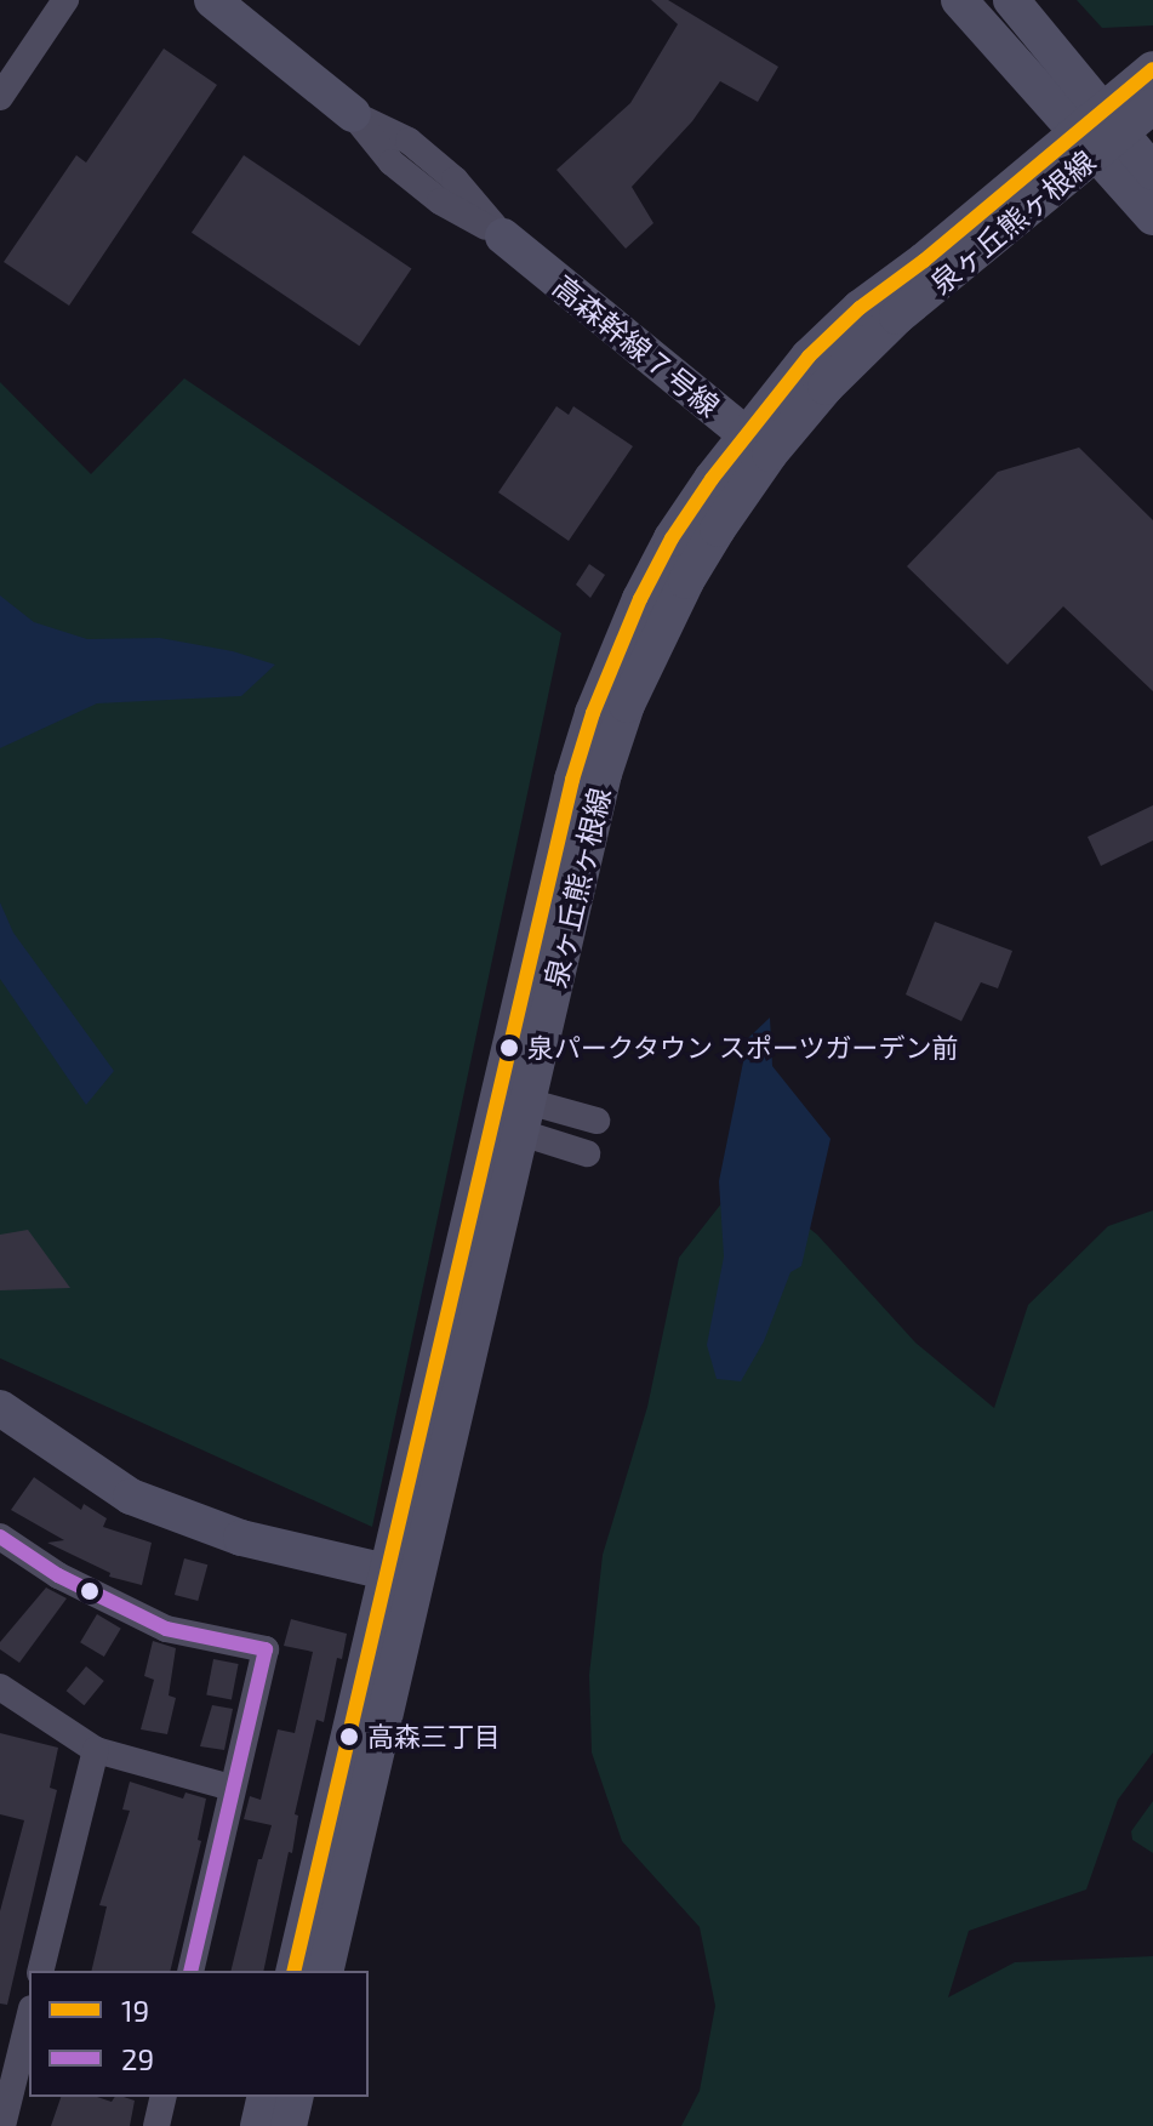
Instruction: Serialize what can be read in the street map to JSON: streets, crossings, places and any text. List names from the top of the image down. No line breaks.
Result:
{"streets":{"main road":["泉ヶ丘熊ヶ根線","高森幹線７号線"]},"crossings":[["泉ヶ丘熊ヶ根線","高森幹線７号線"]],"places":["泉パークタウン スポーツガーデン前","高森三丁目"],"lines":["transit line 19","transit line 29"],"legend":["19","29"]}
